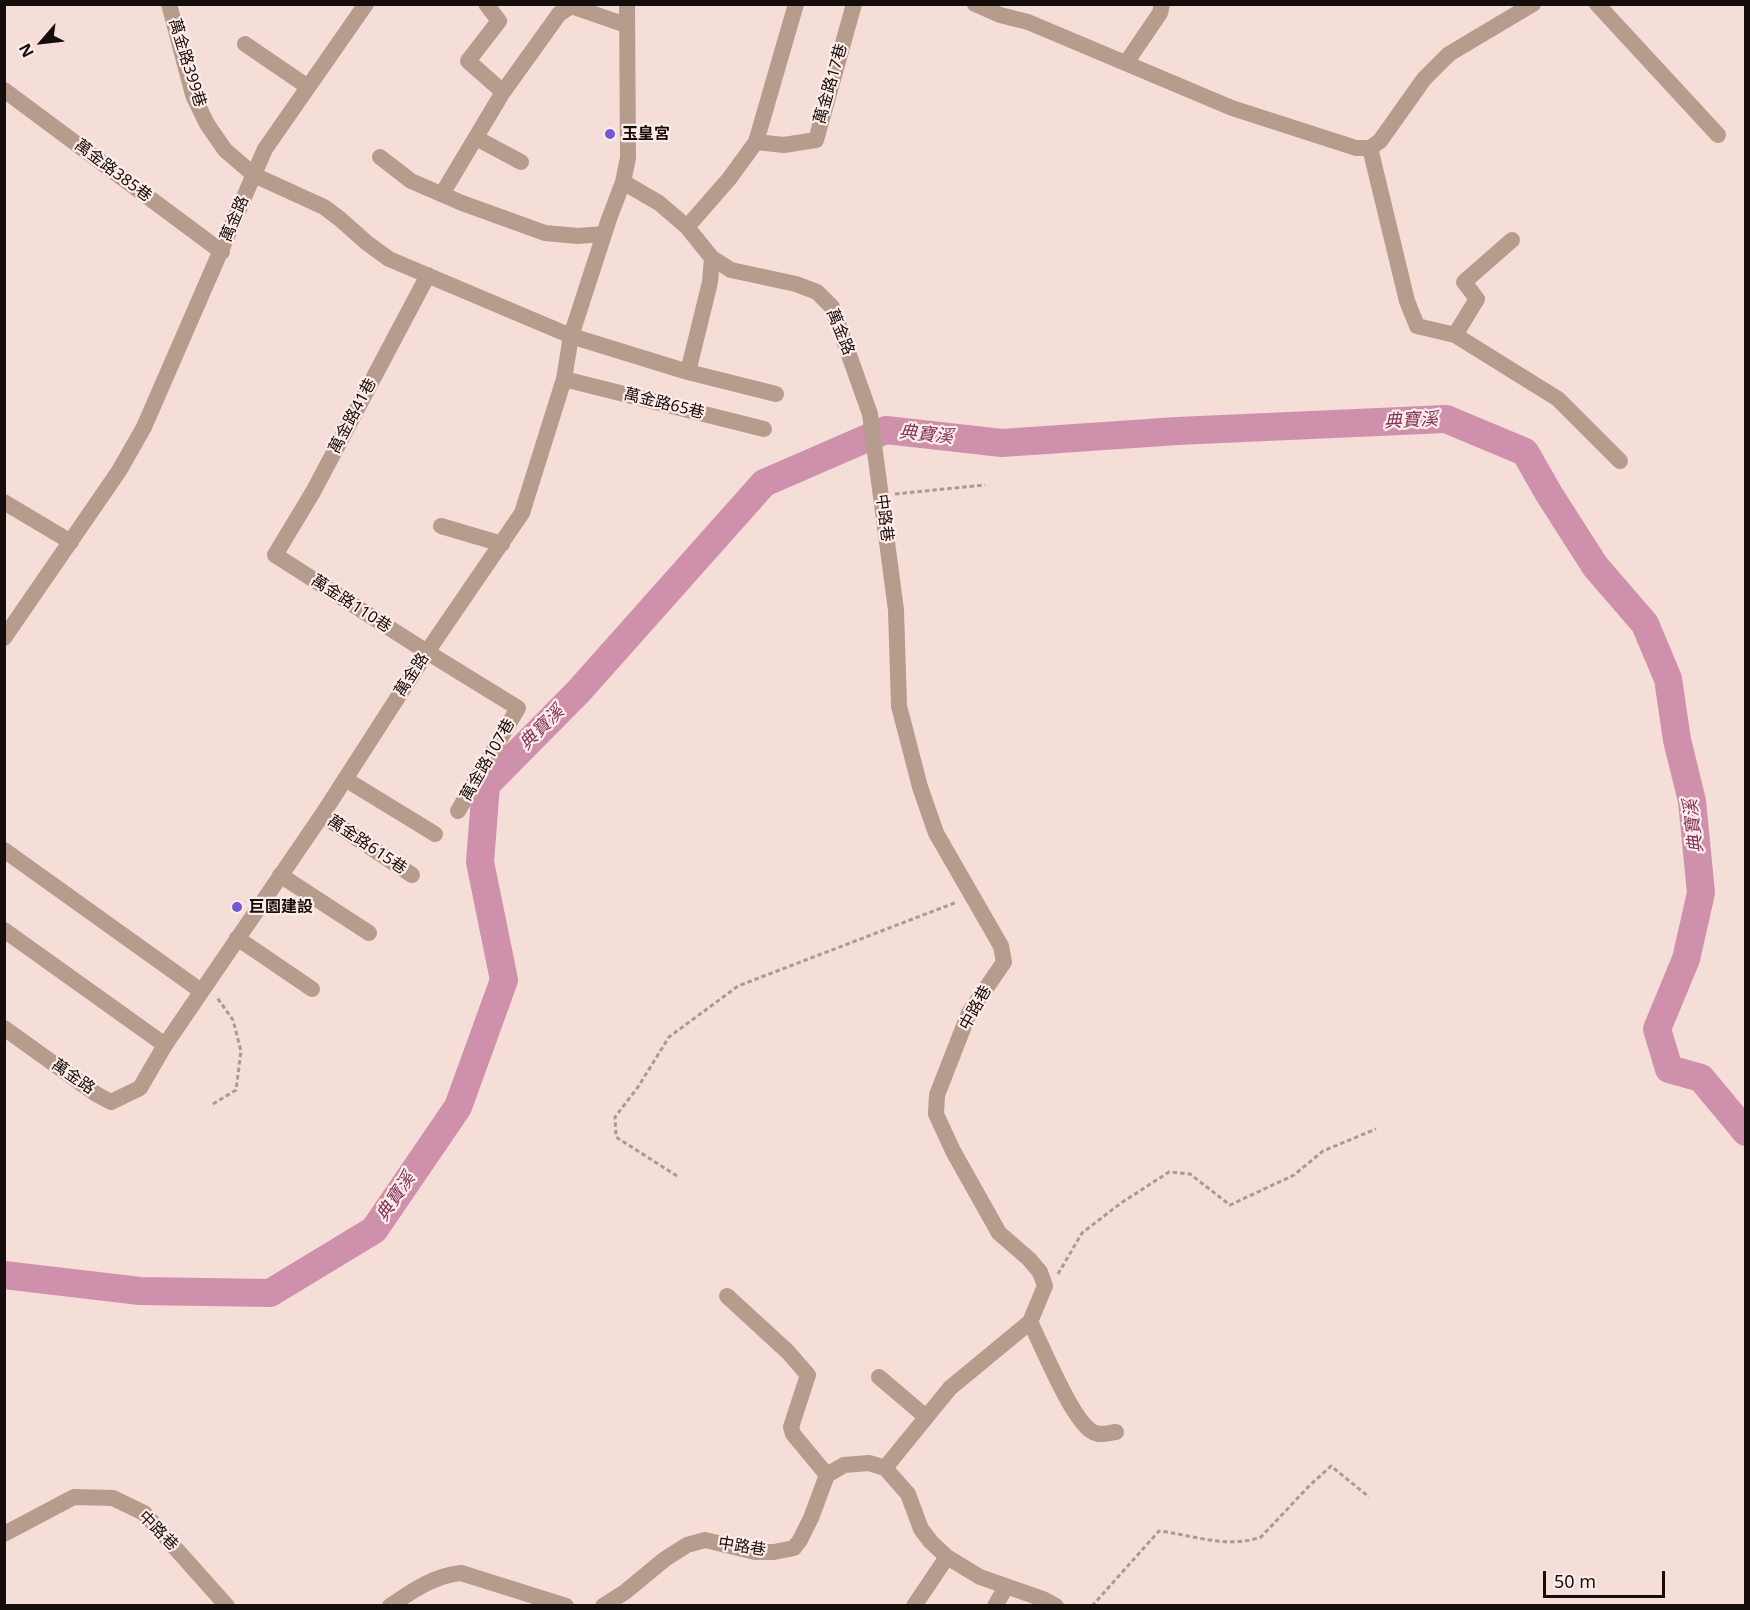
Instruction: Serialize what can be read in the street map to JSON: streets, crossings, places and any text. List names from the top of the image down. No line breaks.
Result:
{"streets":{"street":["萬金路399巷","萬金路17巷","萬金路385巷","萬金路","萬金路65巷","萬金路41巷","中路巷","萬金路110巷","萬金路107巷","萬金路615巷"]},"crossings":[["萬金路399巷","萬金路"],["萬金路385巷","萬金路"],["萬金路","萬金路65巷"],["萬金路","萬金路41巷"],["萬金路","中路巷"],["萬金路","萬金路110巷"],["萬金路","萬金路107巷"],["萬金路","萬金路615巷"],["萬金路41巷","萬金路110巷"],["萬金路110巷","萬金路107巷"]],"water":["典寶溪"],"places":["玉皇宮","巨園建設"],"scale_bar":"50 m","north":"bottom left"}
